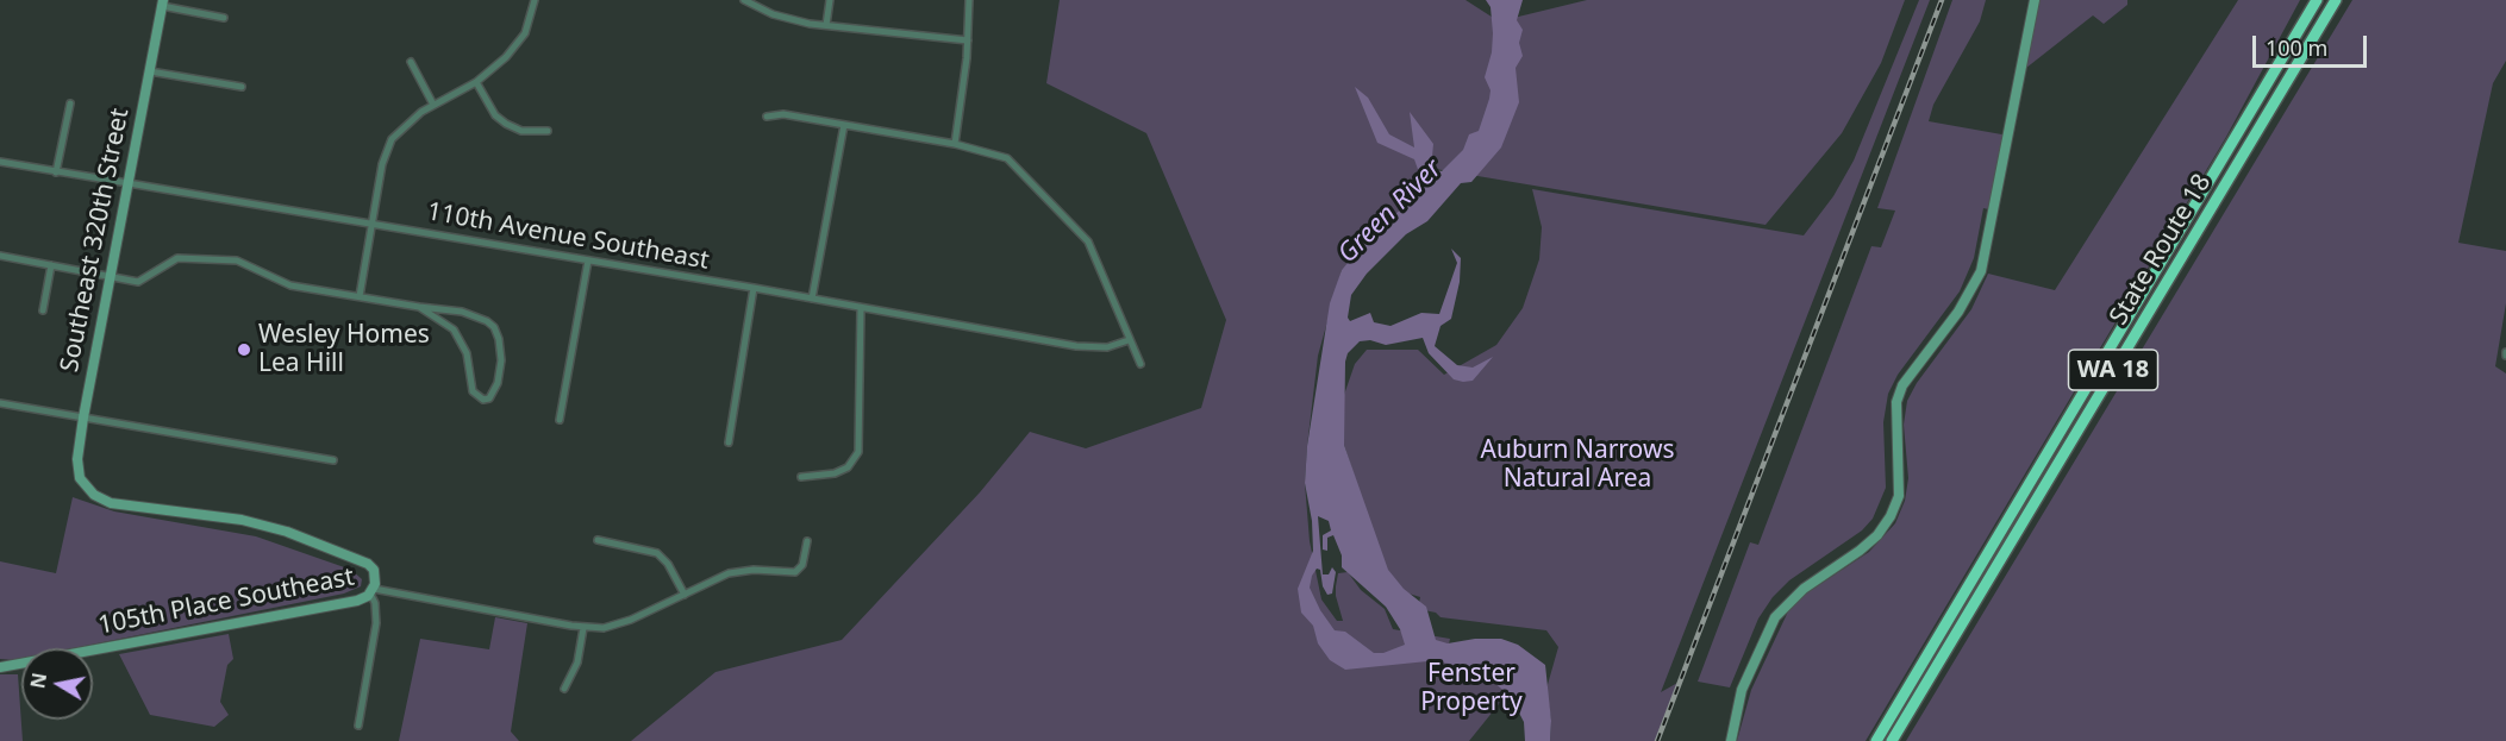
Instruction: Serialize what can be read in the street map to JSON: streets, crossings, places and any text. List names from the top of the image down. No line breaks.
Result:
{"streets":{"highway":["State Route 18","WA 18"],"street":["110th Avenue Southeast","Southeast 320th Street","105th Place Southeast"]},"crossings":[["110th Avenue Southeast","Southeast 320th Street"],["Southeast 320th Street","105th Place Southeast"]],"water":["Green River"],"parks":["Auburn Narrows Natural Area","Fenster Property"],"places":["Wesley Homes Lea Hill"],"scale_bar":"100 m","north":"left"}
